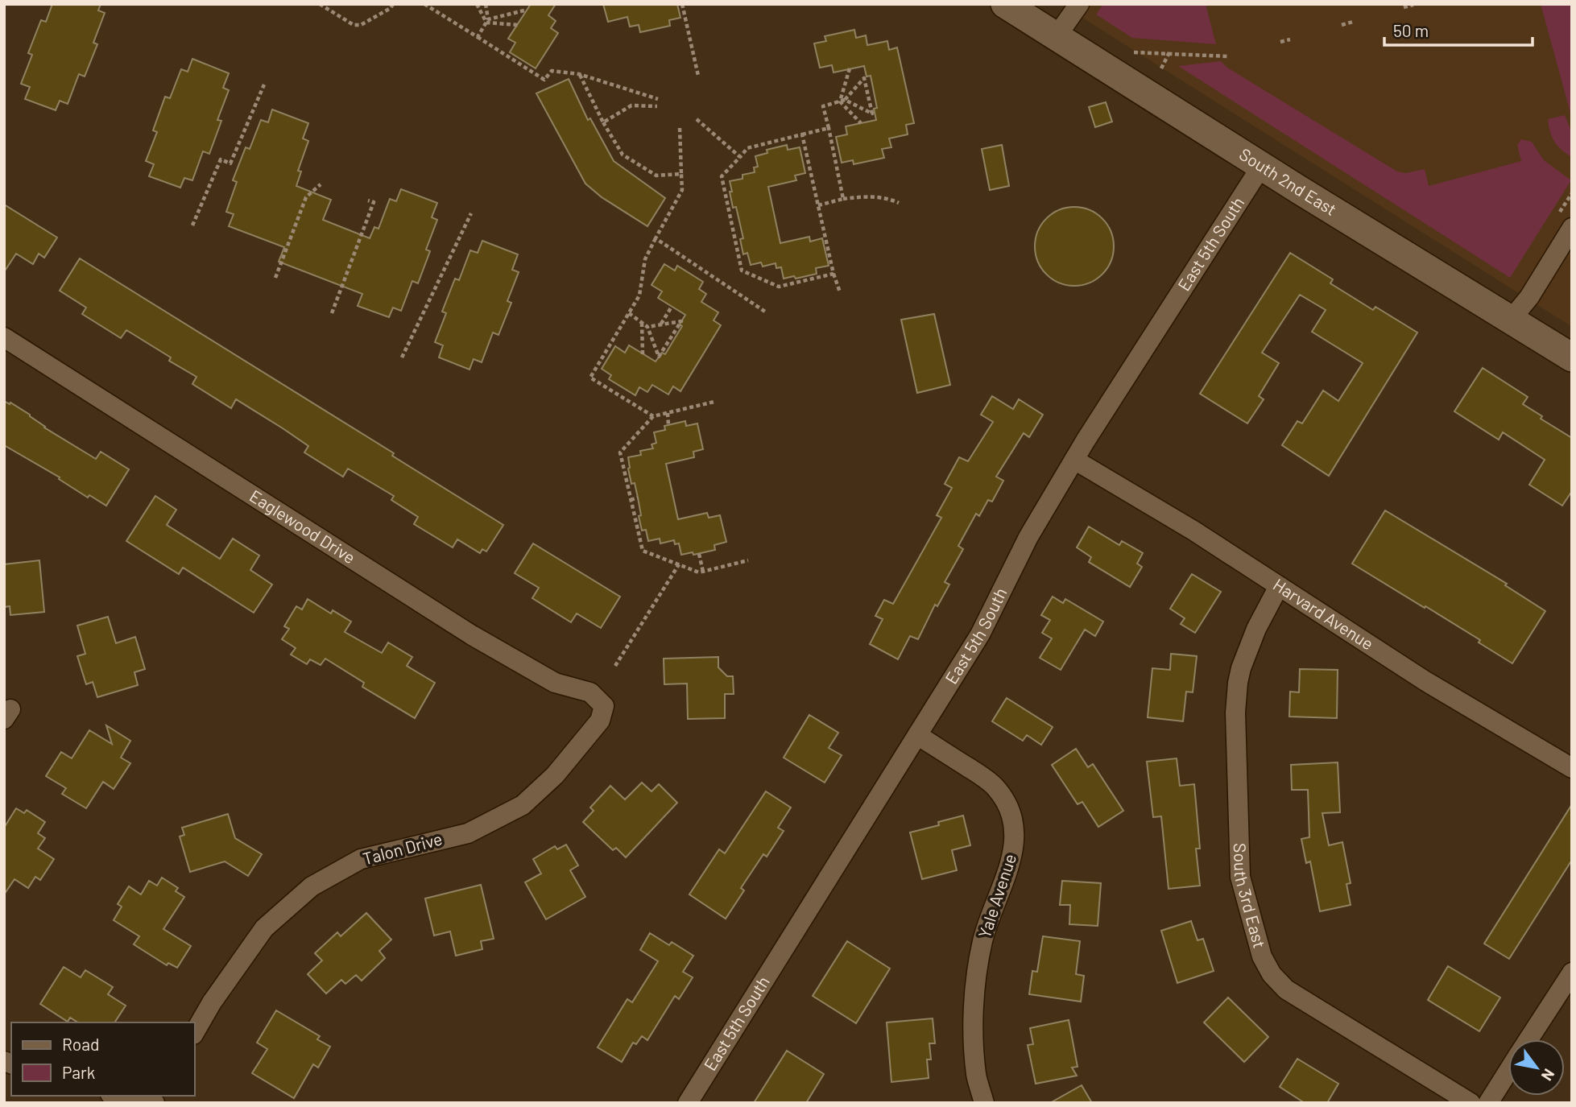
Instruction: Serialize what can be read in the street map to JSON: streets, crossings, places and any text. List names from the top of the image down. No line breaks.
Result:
{"streets":{"main road":["South 2nd East"],"street":["East 5th South","Eaglewood Drive","Harvard Avenue","Talon Drive","South 3rd East","Yale Avenue"]},"crossings":[["South 2nd East","East 5th South"],["East 5th South","Harvard Avenue"],["East 5th South","Yale Avenue"],["Eaglewood Drive","Talon Drive"],["Harvard Avenue","South 3rd East"]],"legend":["Road","Park"],"scale_bar":"50 m","north":"bottom right"}
